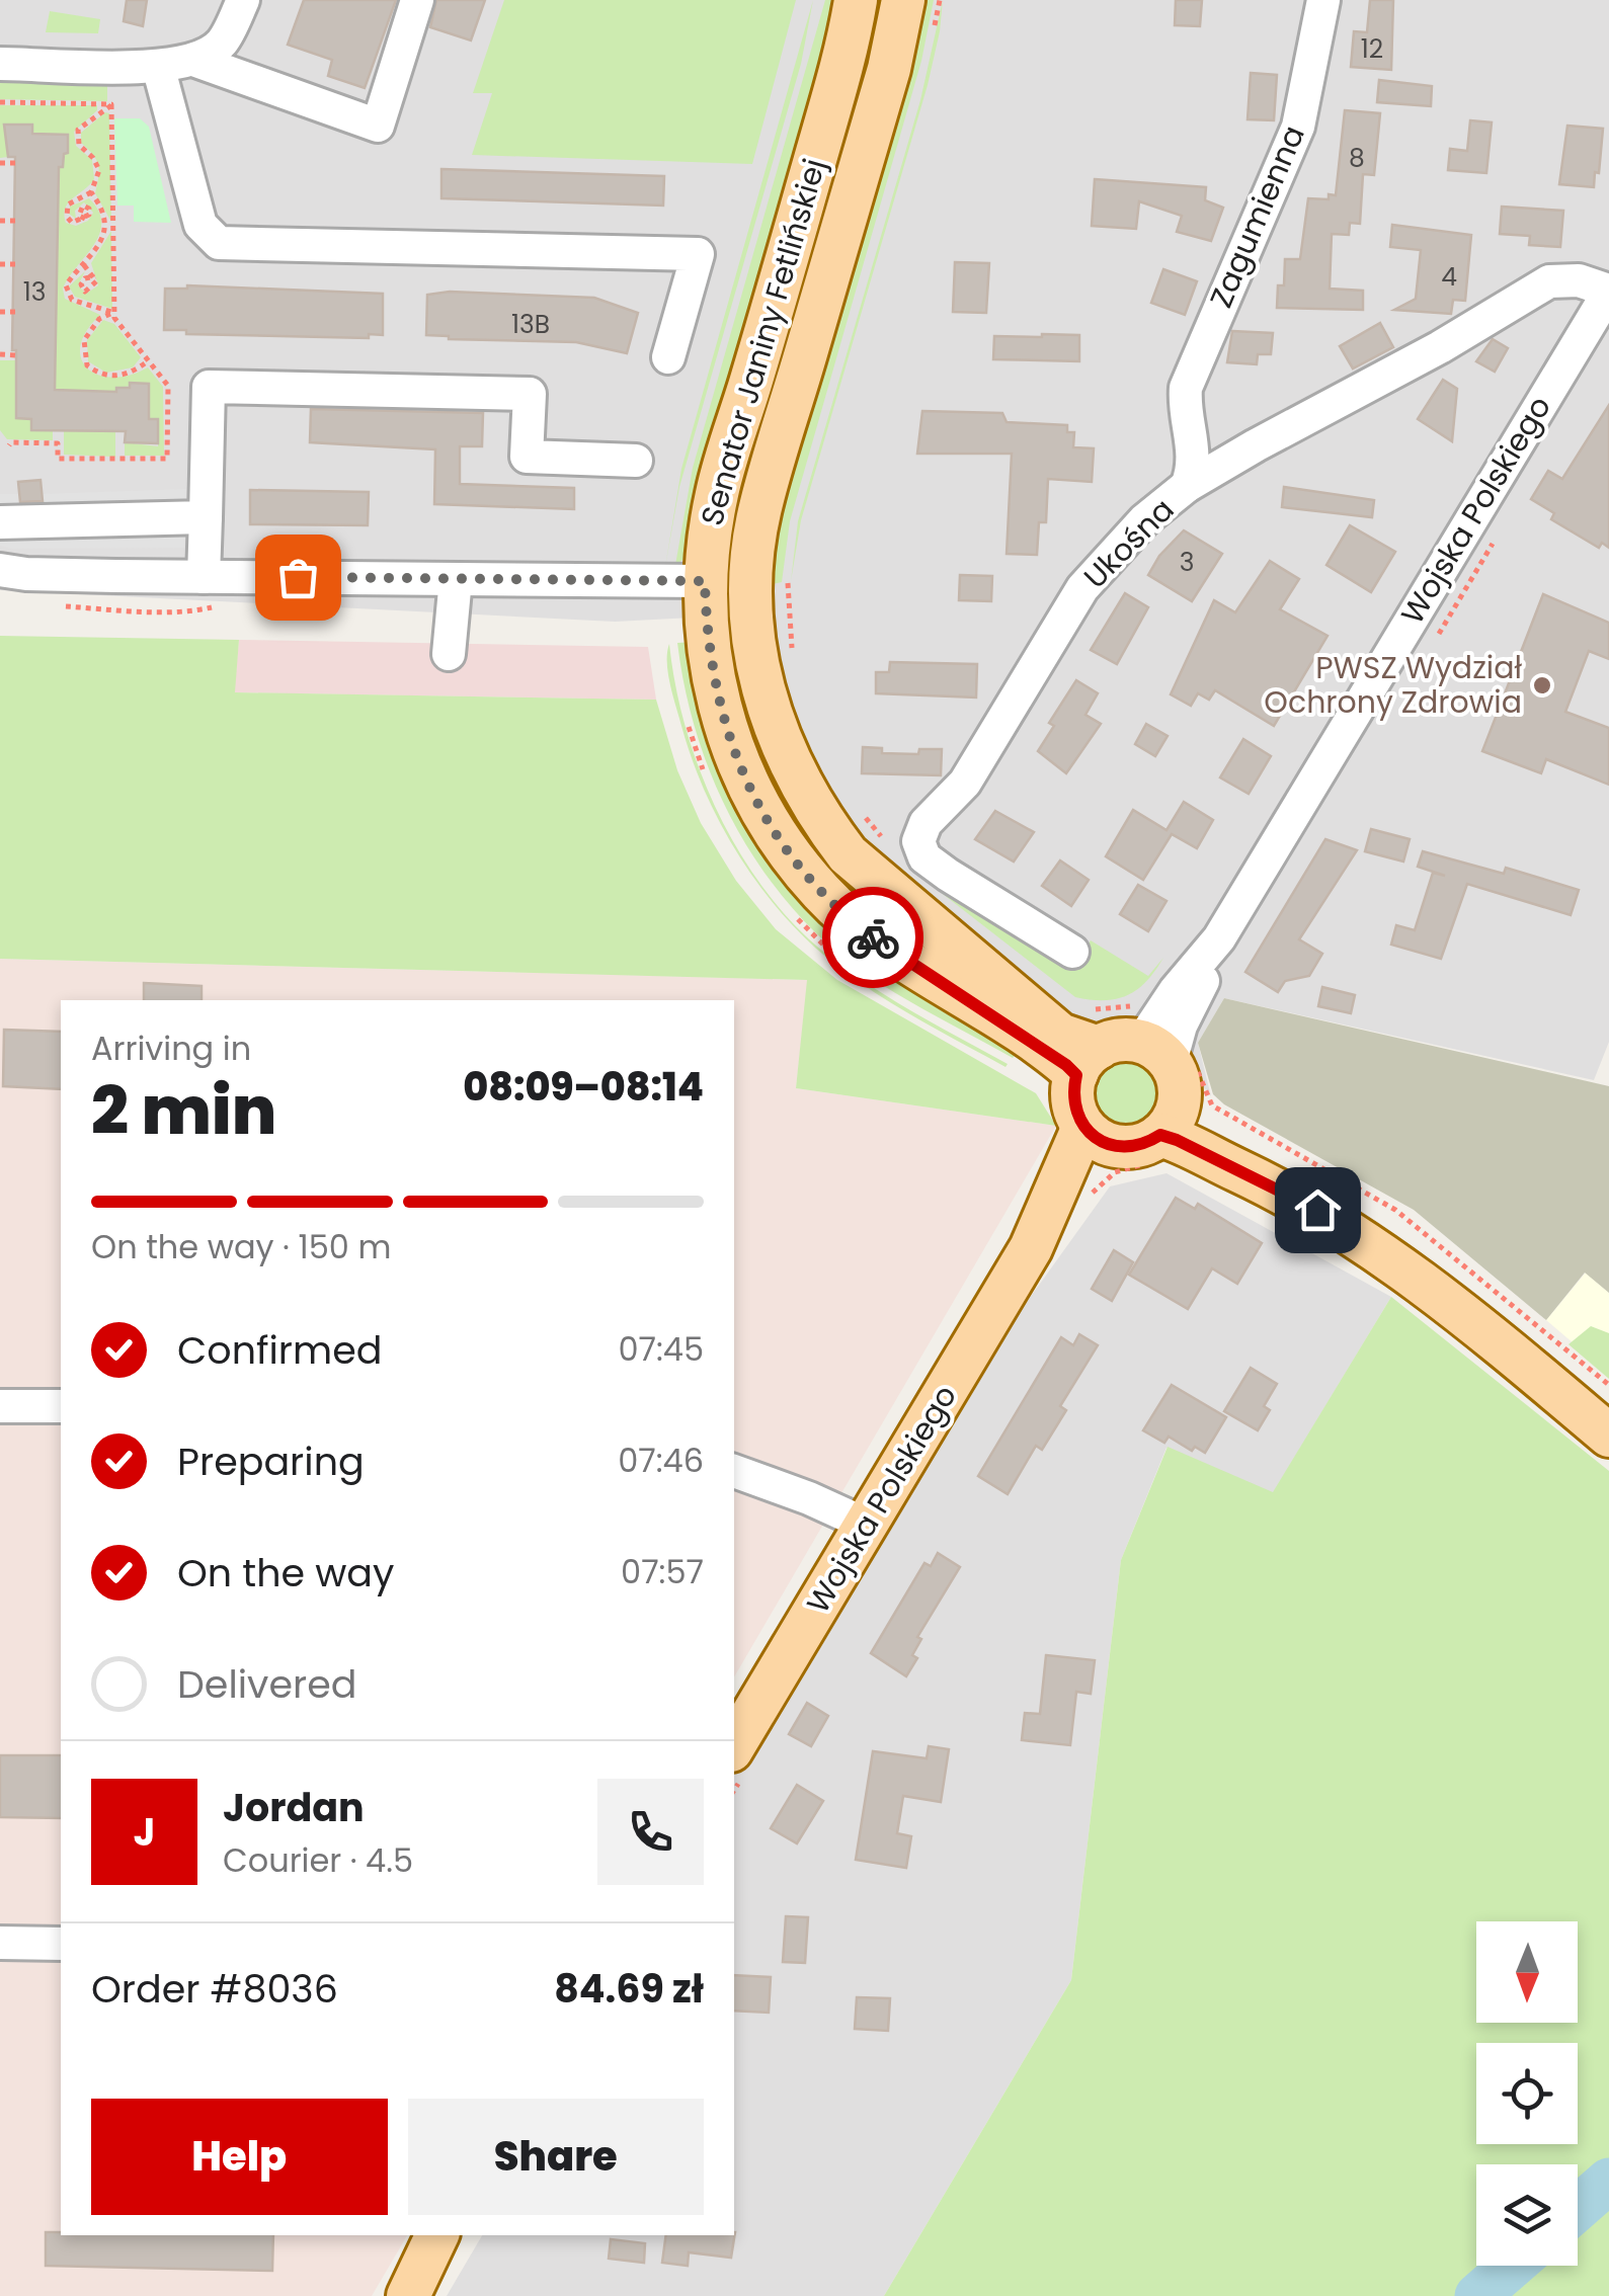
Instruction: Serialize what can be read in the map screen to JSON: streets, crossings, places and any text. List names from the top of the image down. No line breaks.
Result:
{"streets":{"main road":["Senator Janiny Fetlińskiej","Wojska Polskiego"],"street":["Zagumienna","Ukośna"]},"crossings":[["Zagumienna","Ukośna"],["Senator Janiny Fetlińskiej","Wojska Polskiego"],["Wojska Polskiego","Ukośna"]],"places":["PWSZ Wydział Ochrony Zdrowia"],"house_numbers":["12","8","4","13","13B","3"],"north":"bottom","page":{"heading":["2 min","Arriving in","08:09–08:14"],"panel":["Jordan","Courier · 4.5","Order #8036","84.69 zł"],"bar":"On the way · 150 m","list":[["Confirmed","07:45"],["Preparing","07:46"],["On the way","07:57"],"Delivered"],"round":"J","buttons":["Help","Share"]}}
